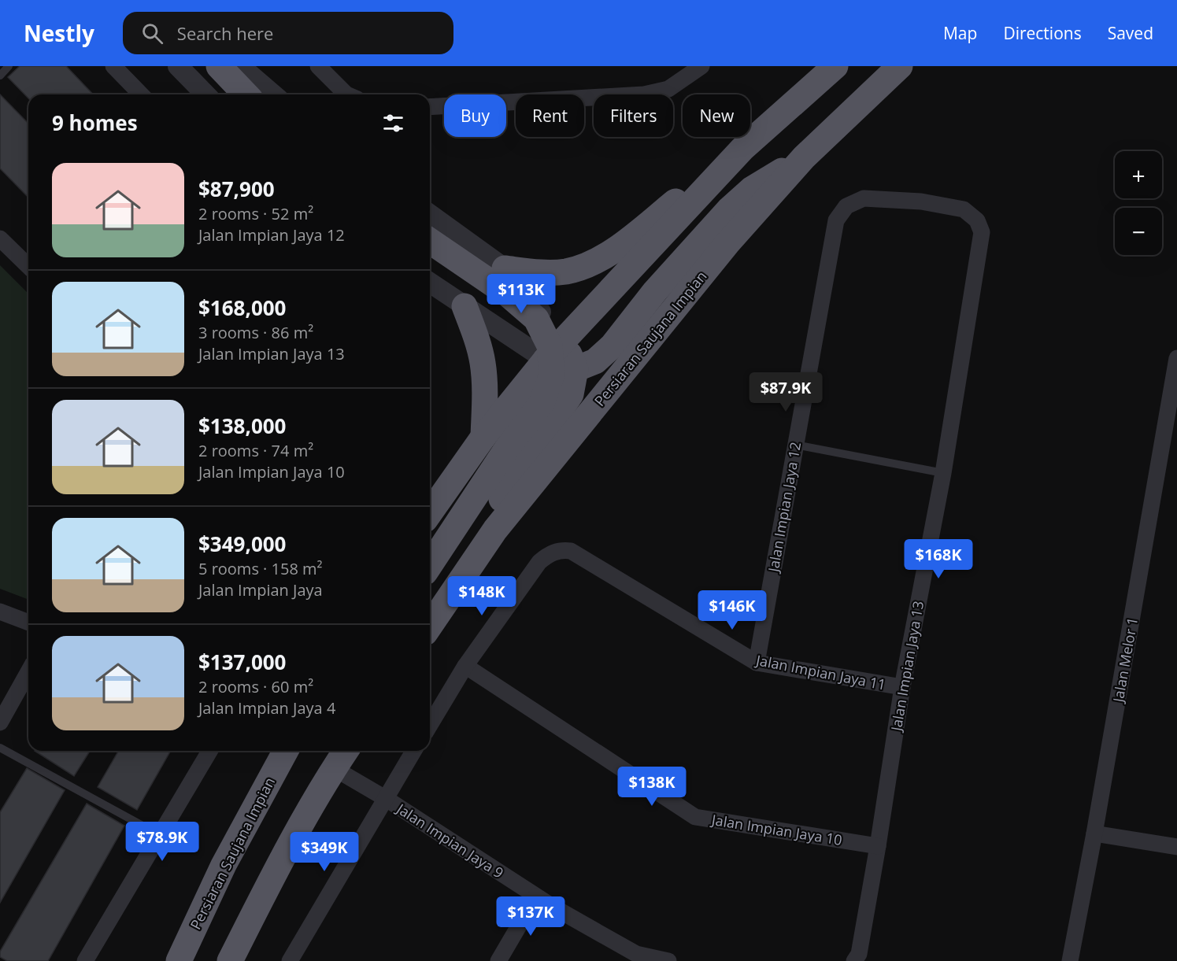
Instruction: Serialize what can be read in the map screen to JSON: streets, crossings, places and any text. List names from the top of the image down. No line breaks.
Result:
{"streets":{"highway":["Persiaran Saujana Impian"],"street":["Jalan Impian Jaya 12","Jalan Melor 1","Jalan Impian Jaya 13","Jalan Impian Jaya 11","Jalan Impian Jaya 10","Jalan Impian Jaya 9"]},"crossings":[["Jalan Impian Jaya 12","Jalan Impian Jaya 13"],["Jalan Impian Jaya 12","Jalan Impian Jaya 11"],["Jalan Impian Jaya 13","Jalan Impian Jaya 11"],["Jalan Impian Jaya 13","Jalan Impian Jaya 10"],["Jalan Impian Jaya 11","Jalan Impian Jaya 10"]],"page":{"header":"Nestly","search":"Search here","nav":["Map","Directions","Saved"],"chip":["Buy","Rent","Filters","New"],"heading":"9 homes","map_buttons":["+","−"],"list":[{"name":"$87,900","note":"2 rooms · 52 m² · Jalan Impian Jaya 12"},{"name":"$168,000","note":"3 rooms · 86 m² · Jalan Impian Jaya 13"},{"name":"$138,000","note":"2 rooms · 74 m² · Jalan Impian Jaya 10"},{"name":"$349,000","note":"5 rooms · 158 m² · Jalan Impian Jaya"},{"name":"$137,000","note":"2 rooms · 60 m² · Jalan Impian Jaya 4"}],"price":["$113K","$87.9K","$168K","$148K","$146K","$138K","$78.9K","$349K","$137K"]}}
